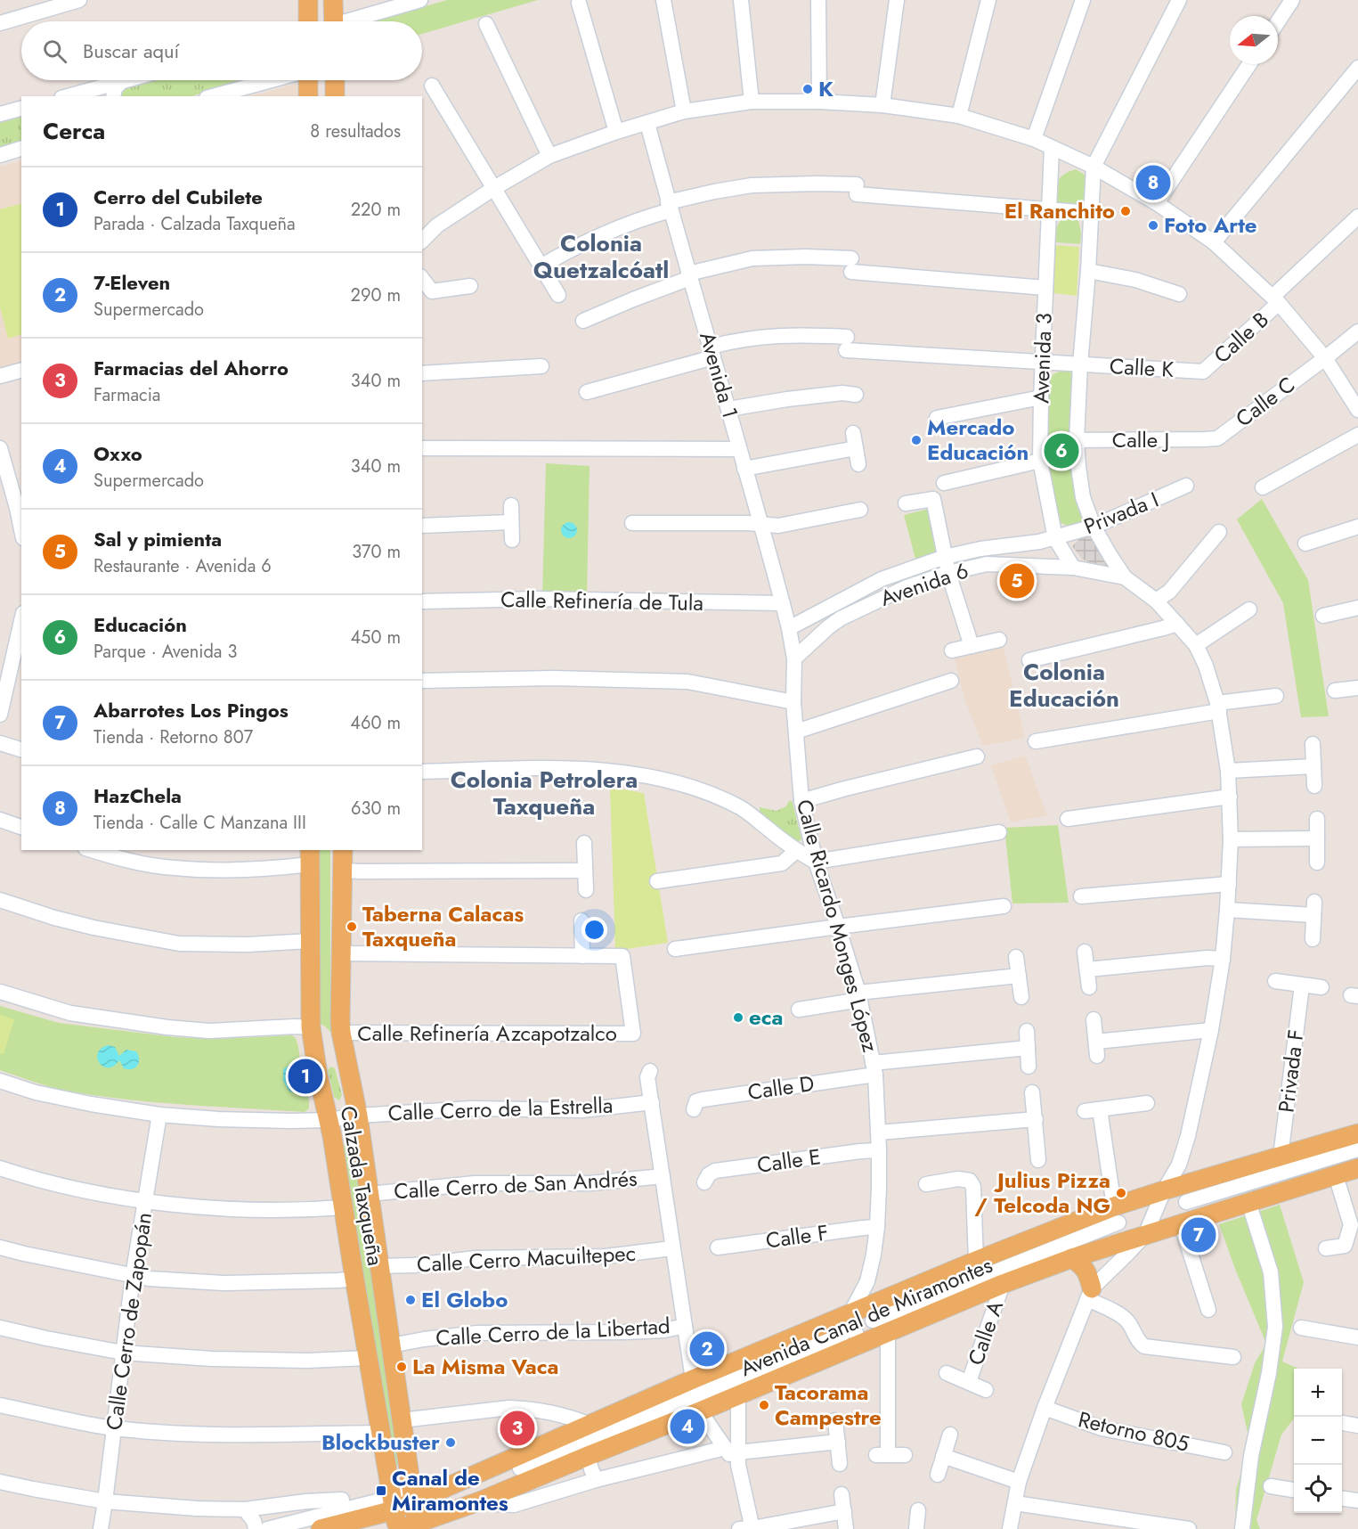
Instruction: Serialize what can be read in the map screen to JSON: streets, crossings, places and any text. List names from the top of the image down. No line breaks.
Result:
{"streets":{"main road":["Calzada Taxqueña","Avenida Canal de Miramontes"],"street":["Calle B","Avenida 3","Calle K","Avenida 1","Calle C","Calle J","Privada I","Avenida 6","Calle Refinería de Tula","Calle Ricardo Monges López","Calle Refinería Azcapotzalco","Privada F","Calle D","Calle Cerro de la Estrella","Calle E","Calle Cerro de San Andrés","Calle F","Calle Cerro Macuiltepec","Calle Cerro de Zapopán","Calle Cerro de la Libertad","Calle A","Retorno 805"]},"crossings":[["Calle B","Calle K"],["Avenida 3","Calle K"],["Avenida 3","Calle J"],["Avenida 3","Privada I"],["Avenida 3","Avenida 6"],["Calle K","Avenida 1"],["Avenida 1","Avenida 6"],["Avenida 1","Calle Refinería de Tula"],["Avenida 1","Calle Ricardo Monges López"],["Calle C","Calle J"],["Privada I","Avenida 6"],["Avenida 6","Calle Ricardo Monges López"],["Calle Ricardo Monges López","Calle D"],["Calle Ricardo Monges López","Calle E"],["Calle Ricardo Monges López","Calle F"],["Calle Ricardo Monges López","Avenida Canal de Miramontes"],["Calle Refinería Azcapotzalco","Calzada Taxqueña"],["Privada F","Avenida Canal de Miramontes"],["Calle Cerro de la Estrella","Calzada Taxqueña"],["Calle Cerro de la Estrella","Calle Cerro de Zapopán"],["Calle Cerro de San Andrés","Calzada Taxqueña"],["Calzada Taxqueña","Calle Cerro Macuiltepec"],["Calzada Taxqueña","Avenida Canal de Miramontes"],["Calzada Taxqueña","Calle Cerro de la Libertad"],["Avenida Canal de Miramontes","Calle A"]],"districts":["Colonia Quetzalcóatl","Colonia Educación","Colonia Petrolera Taxqueña"],"places":{"other":["K","El Ranchito","Foto Arte","Mercado Educación","Taberna Calacas Taxqueña","eca","Julius Pizza / Telcoda NG","El Globo","La Misma Vaca","Tacorama Campestre","Blockbuster"],"transit":["Canal de Miramontes"]},"north":"left","page":{"search":"Buscar aquí","heading":["Cerca","8 resultados"],"pins":["8","6","5","1","7","2","4","3"],"list":[{"mark":"1","name":"Cerro del Cubilete","note":"Parada · Calzada Taxqueña","value":"220 m"},{"mark":"2","name":"7-Eleven","note":"Supermercado","value":"290 m"},{"mark":"3","name":"Farmacias del Ahorro","note":"Farmacia","value":"340 m"},{"mark":"4","name":"Oxxo","note":"Supermercado","value":"340 m"},{"mark":"5","name":"Sal y pimienta","note":"Restaurante · Avenida 6","value":"370 m"},{"mark":"6","name":"Educación","note":"Parque · Avenida 3","value":"450 m"},{"mark":"7","name":"Abarrotes Los Pingos","note":"Tienda · Retorno 807","value":"460 m"},{"mark":"8","name":"HazChela","note":"Tienda · Calle C Manzana III","value":"630 m"}],"map_buttons":["+","−"]}}
